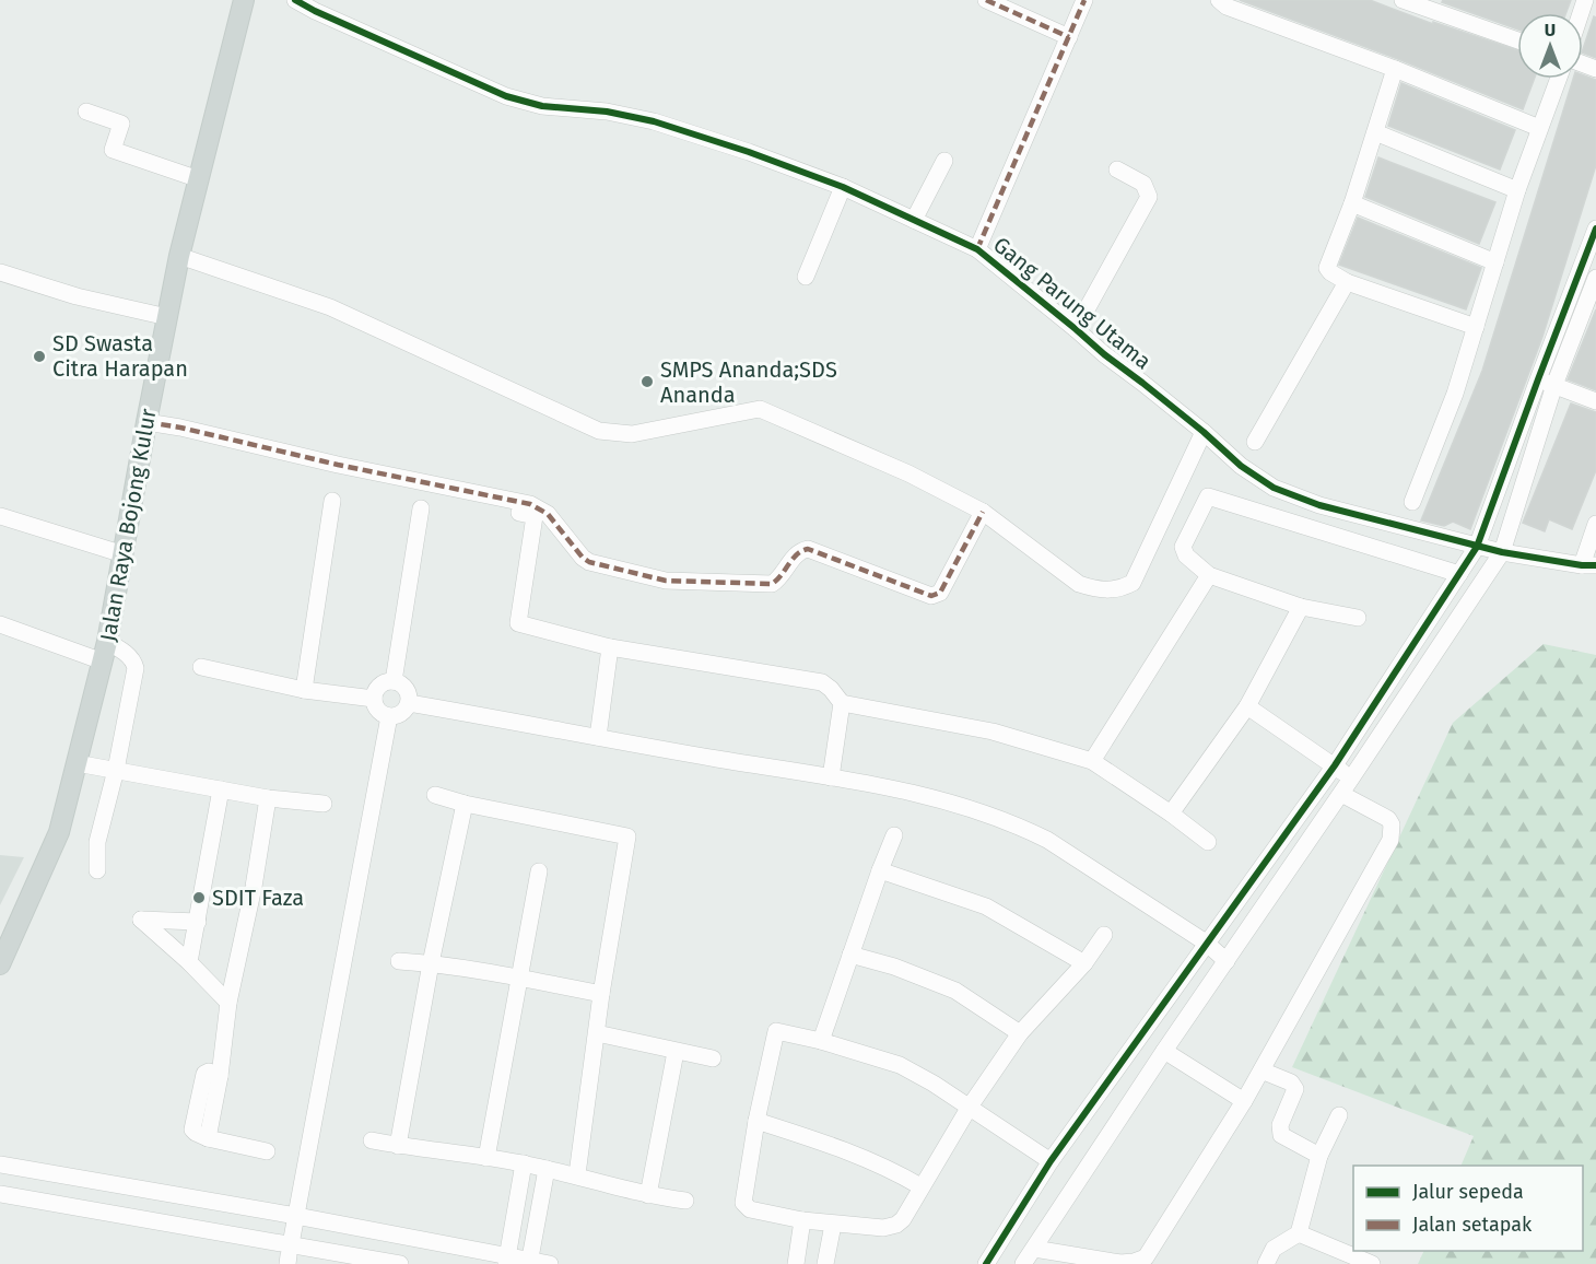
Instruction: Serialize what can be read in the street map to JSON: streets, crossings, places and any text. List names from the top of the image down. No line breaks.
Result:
{"streets":{"main road":["Jalan Raya Bojong Kulur"],"street":["Gang Parung Utama"]},"places":["SD Swasta Citra Harapan","SMPS Ananda;SDS Ananda","SDIT Faza"],"legend":["Jalur sepeda","Jalan setapak"],"north":"top"}
